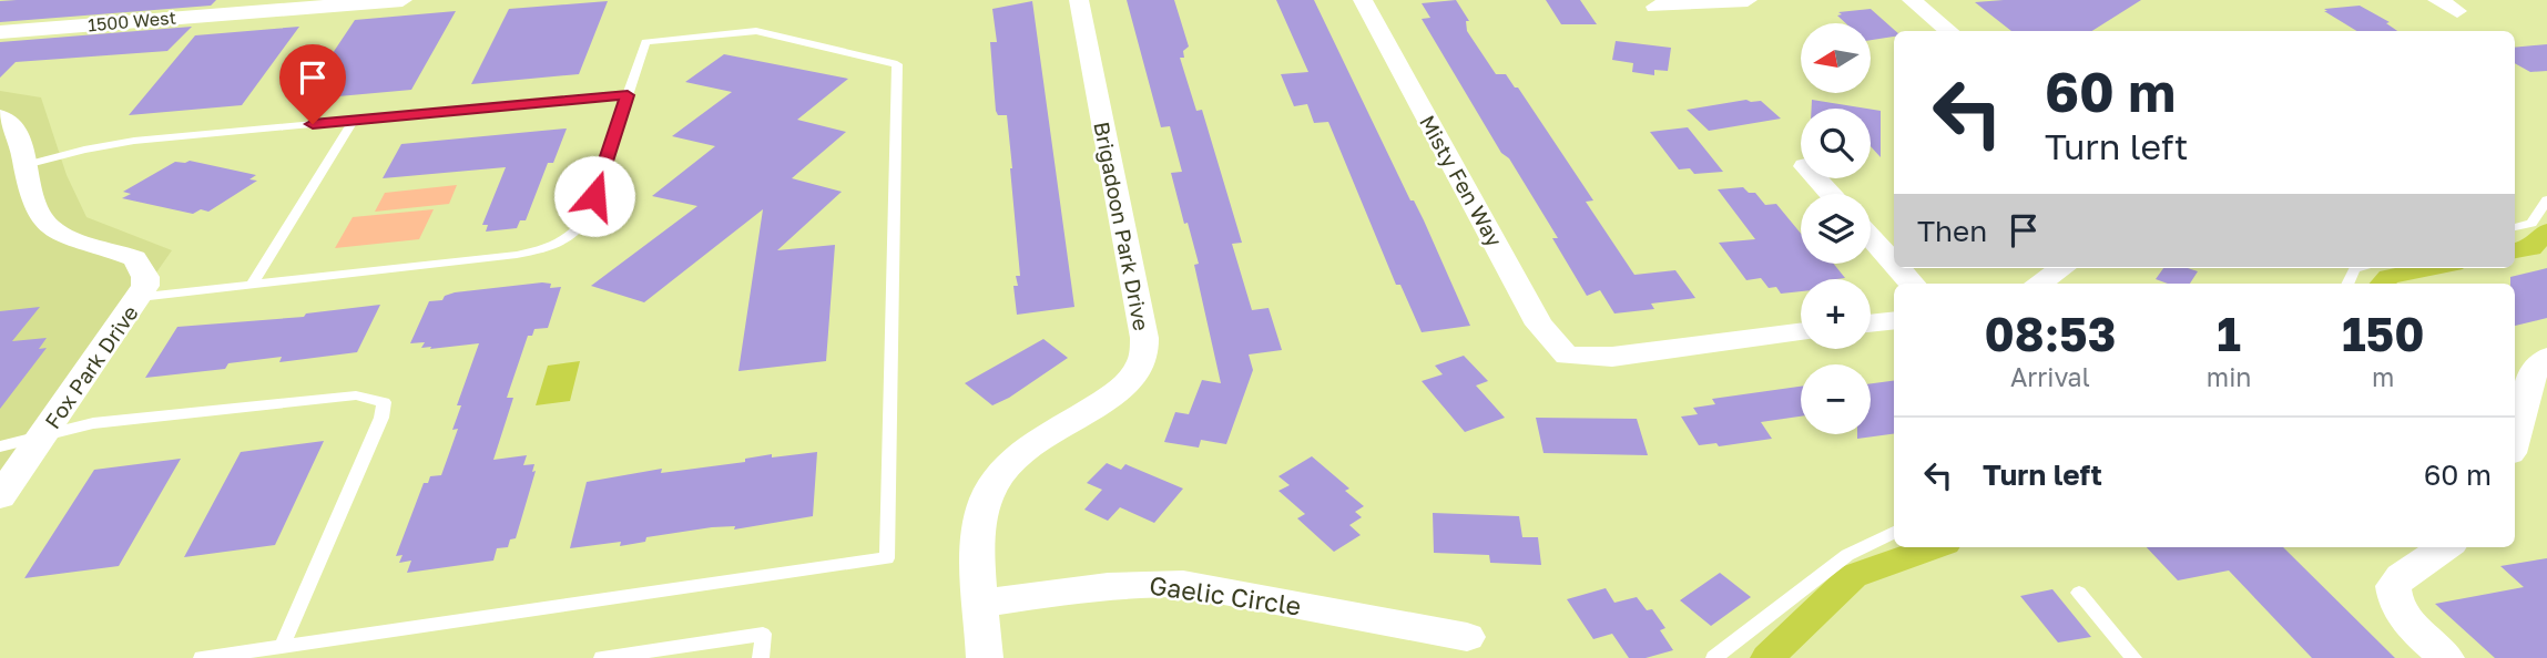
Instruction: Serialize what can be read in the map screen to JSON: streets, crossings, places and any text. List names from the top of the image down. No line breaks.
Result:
{"streets":{"street":["1500 West","Misty Fen Way","Brigadoon Park Drive","Fox Park Drive","Gaelic Circle"]},"crossings":[["Brigadoon Park Drive","Gaelic Circle"]],"north":"left","page":{"map_buttons":["+","−"],"turn":["60 m","Turn left"],"then":"Then","eta":["08:53","Arrival","1","min","150","m"],"list":[{"name":"Turn left","value":"60 m"}]}}
